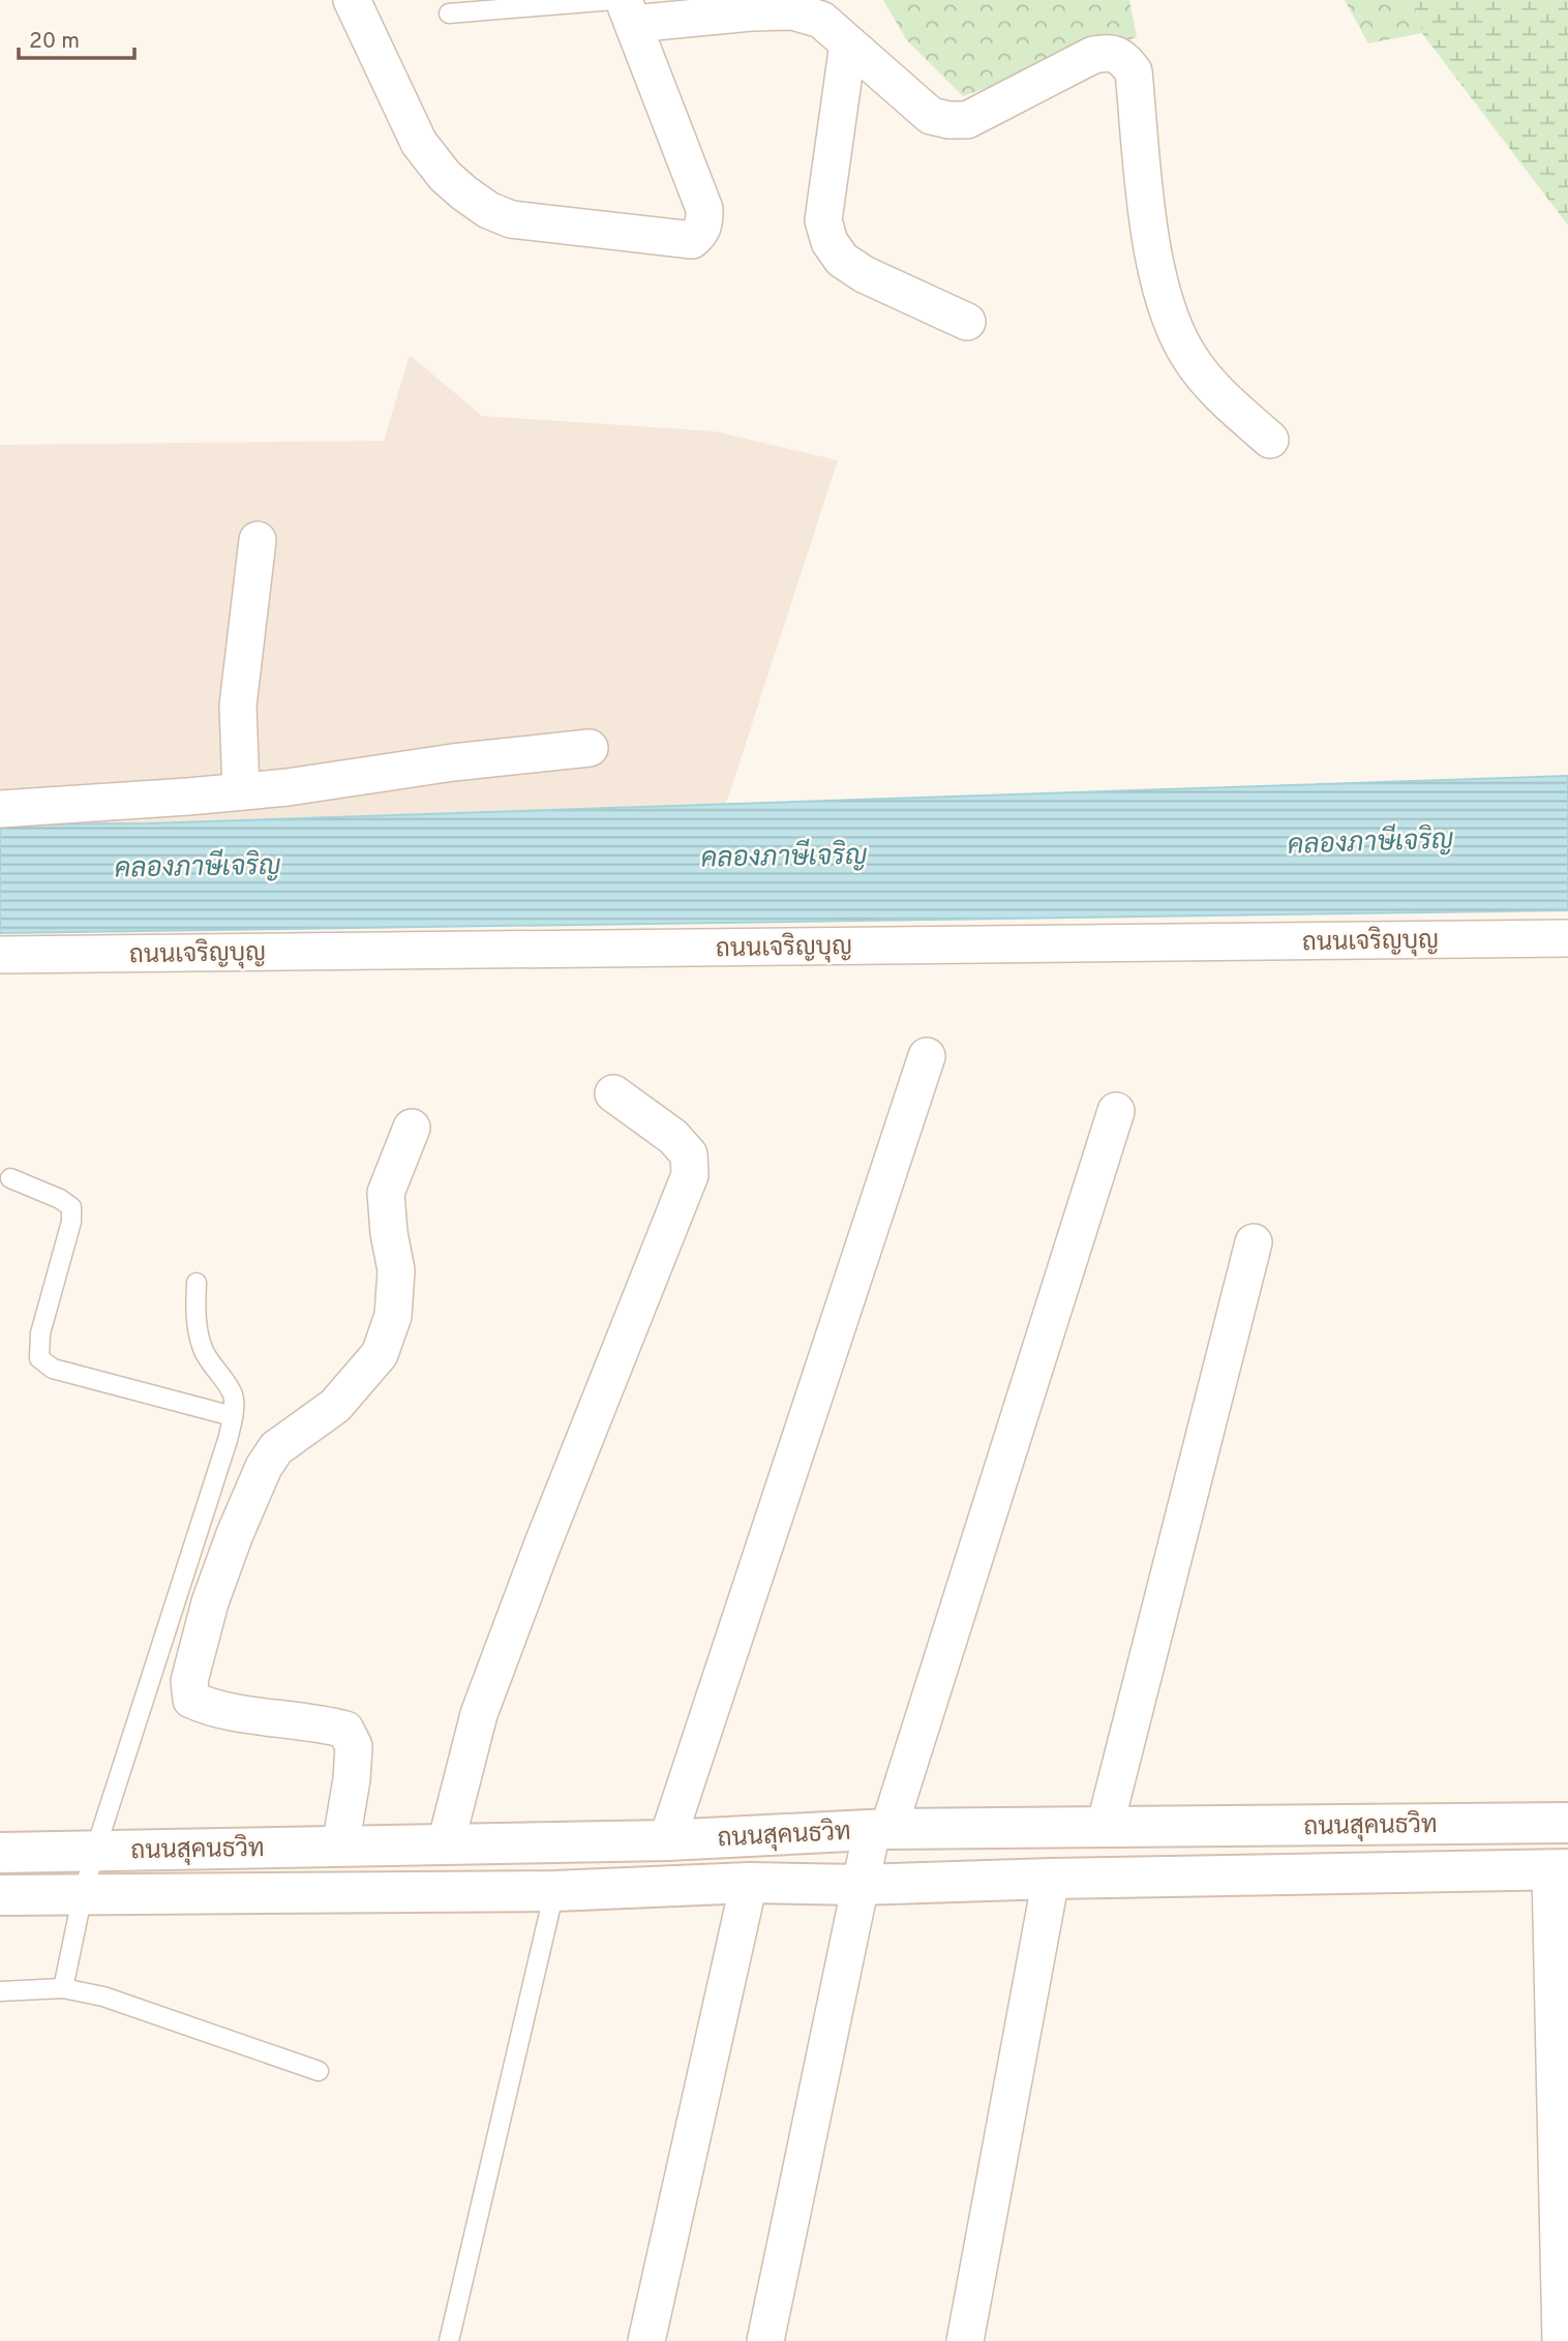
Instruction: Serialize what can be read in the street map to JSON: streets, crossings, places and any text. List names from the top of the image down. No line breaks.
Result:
{"streets":{"main road":["ถนนสุคนธวิท"],"street":["ถนนเจริญบุญ"]},"water":["คลองภาษีเจริญ"],"scale_bar":"20 m"}
